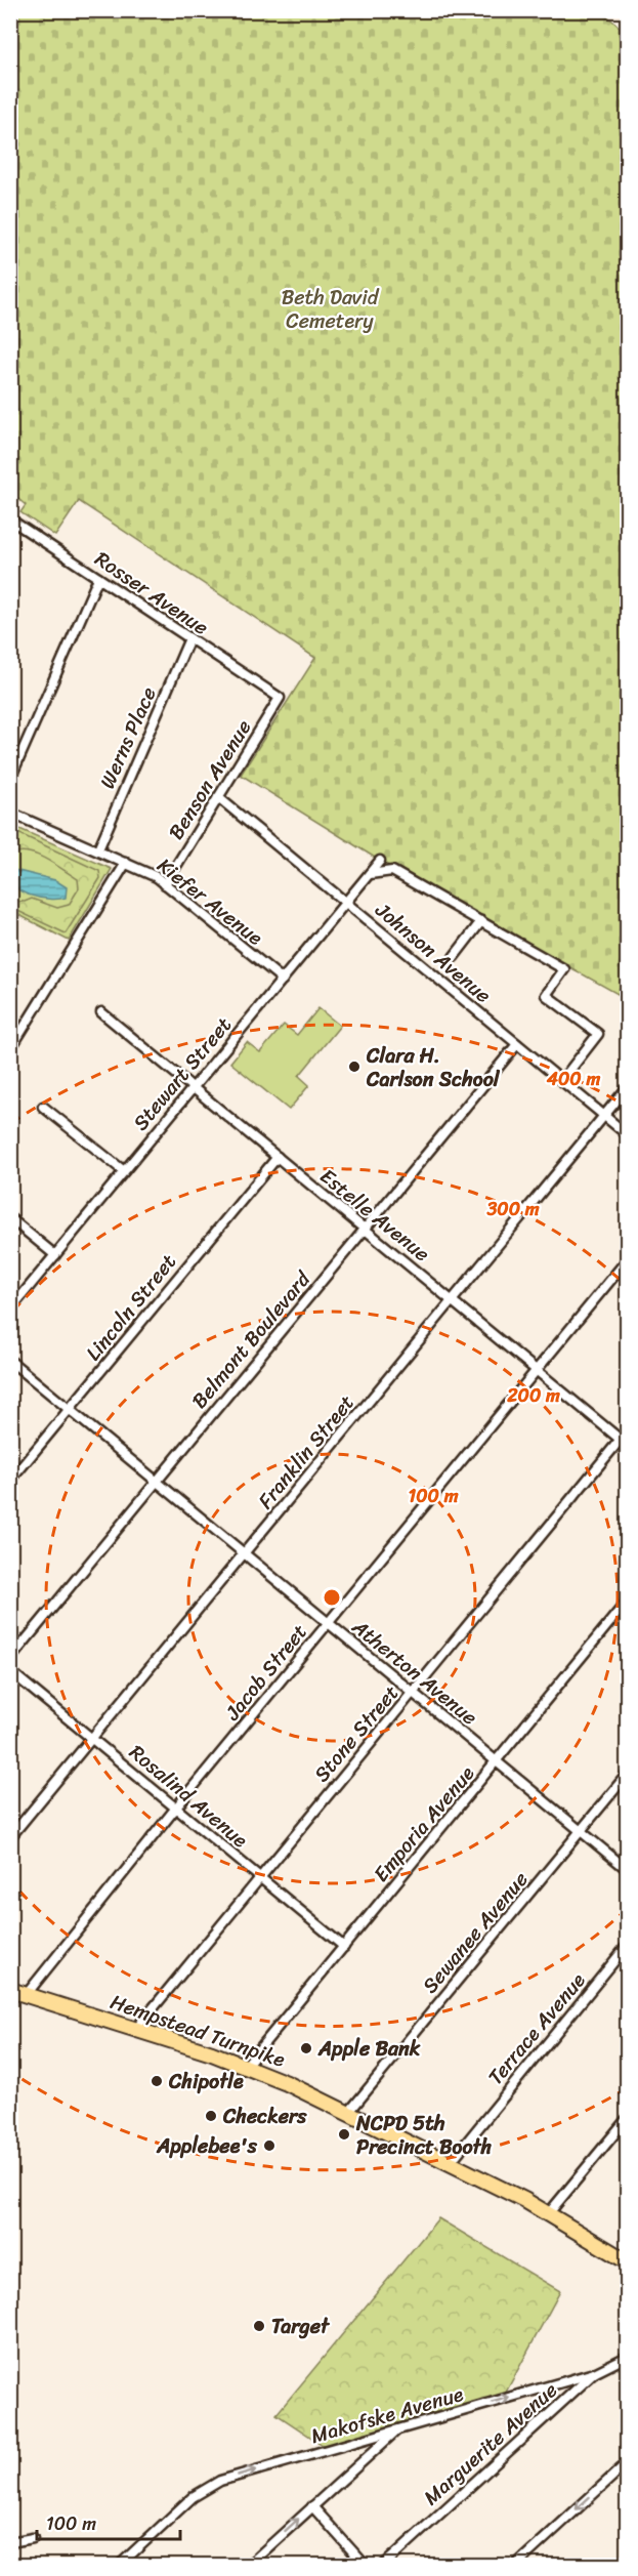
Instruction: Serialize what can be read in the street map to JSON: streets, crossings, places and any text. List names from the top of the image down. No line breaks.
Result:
{"streets":{"main road":["Hempstead Turnpike"],"street":["Rosser Avenue","Werns Place","Benson Avenue","Kiefer Avenue","Johnson Avenue","Stewart Street","Estelle Avenue","Lincoln Street","Belmont Boulevard","Franklin Street","Jacob Street","Atherton Avenue","Stone Street","Rosalind Avenue","Emporia Avenue","Sewanee Avenue","Terrace Avenue","Makofske Avenue","Marguerite Avenue"]},"crossings":[["Rosser Avenue","Werns Place"],["Rosser Avenue","Benson Avenue"],["Werns Place","Kiefer Avenue"],["Benson Avenue","Kiefer Avenue"],["Benson Avenue","Johnson Avenue"],["Kiefer Avenue","Stewart Street"],["Johnson Avenue","Stewart Street"],["Johnson Avenue","Belmont Boulevard"],["Johnson Avenue","Franklin Street"],["Stewart Street","Estelle Avenue"],["Estelle Avenue","Lincoln Street"],["Estelle Avenue","Belmont Boulevard"],["Estelle Avenue","Franklin Street"],["Estelle Avenue","Jacob Street"],["Estelle Avenue","Stone Street"],["Lincoln Street","Atherton Avenue"],["Belmont Boulevard","Atherton Avenue"],["Franklin Street","Atherton Avenue"],["Franklin Street","Rosalind Avenue"],["Jacob Street","Atherton Avenue"],["Jacob Street","Rosalind Avenue"],["Jacob Street","Hempstead Turnpike"],["Atherton Avenue","Stone Street"],["Atherton Avenue","Emporia Avenue"],["Atherton Avenue","Sewanee Avenue"],["Stone Street","Rosalind Avenue"],["Stone Street","Hempstead Turnpike"],["Rosalind Avenue","Emporia Avenue"],["Emporia Avenue","Hempstead Turnpike"],["Sewanee Avenue","Hempstead Turnpike"],["Terrace Avenue","Hempstead Turnpike"],["Makofske Avenue","Marguerite Avenue"]],"parks":["Beth David Cemetery"],"places":["Clara H. Carlson School","Apple Bank","Chipotle","Checkers","NCPD 5th Precinct Booth","Applebee's","Target"],"scale_bar":"100 m","rings":["400 m","300 m","200 m","100 m"]}
